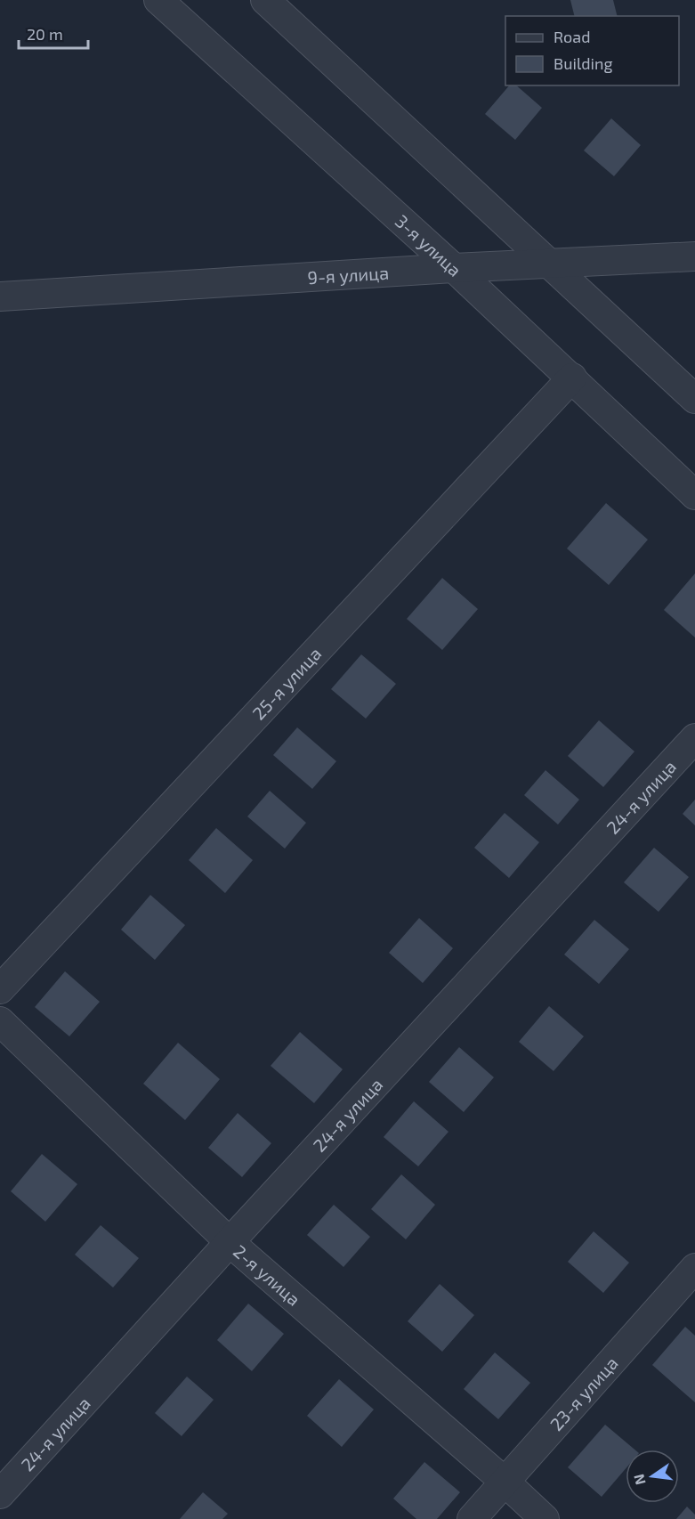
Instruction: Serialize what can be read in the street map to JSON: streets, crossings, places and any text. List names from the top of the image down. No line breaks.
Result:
{"streets":{"street":["3-я улица","9-я улица","25-я улица","24-я улица","2-я улица","23-я улица"]},"crossings":[["3-я улица","9-я улица"],["3-я улица","25-я улица"],["24-я улица","2-я улица"],["2-я улица","23-я улица"]],"legend":["Road","Building"],"scale_bar":"20 m","north":"left"}
